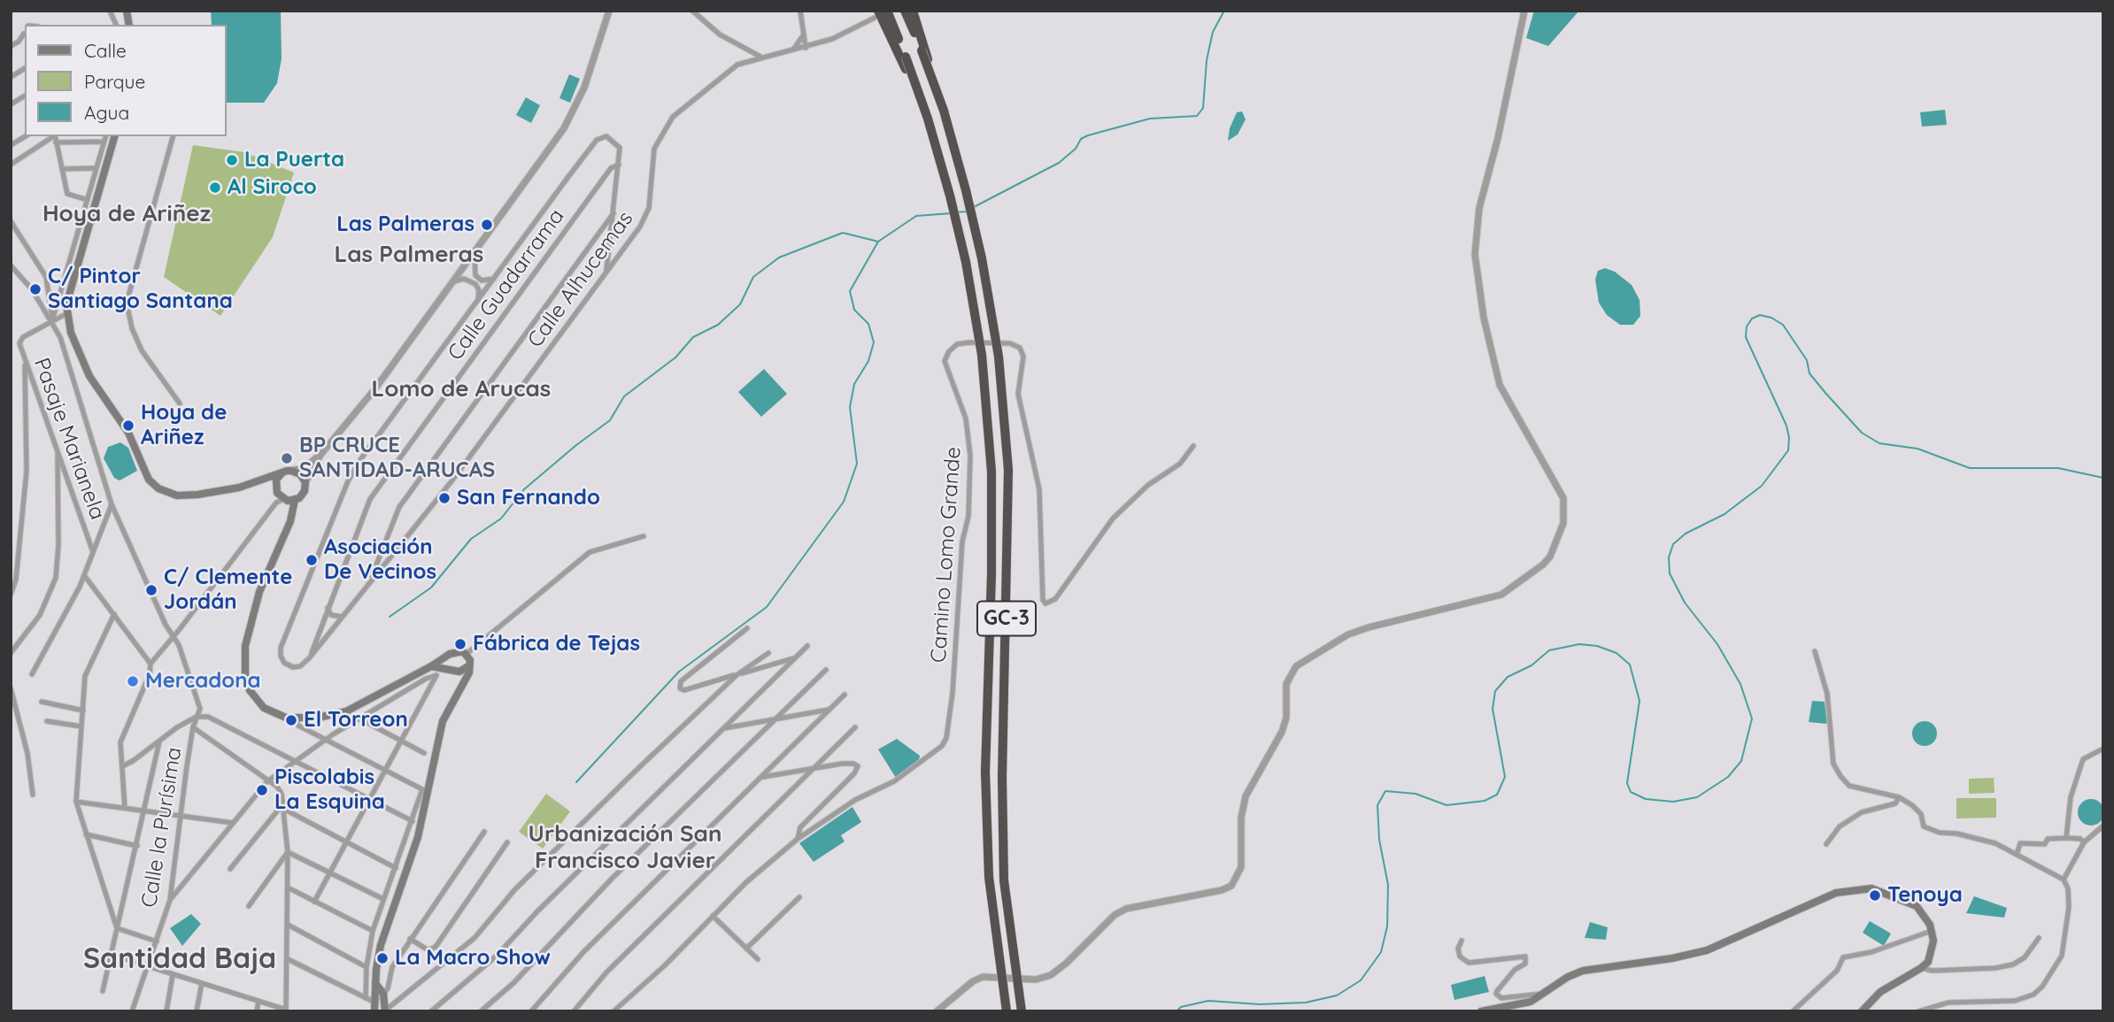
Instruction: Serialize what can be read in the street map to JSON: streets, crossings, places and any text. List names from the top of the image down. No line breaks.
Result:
{"streets":{"highway":["GC-3"],"street":["Calle Alhucemas","Calle Guadarrama","Pasaje Marianela","Camino Lomo Grande","Calle la Purísima"]},"crossings":[["Calle Alhucemas","Calle Guadarrama"]],"districts":["Hoya de Ariñez","Las Palmeras","Lomo de Arucas","Urbanización San Francisco Javier","Santidad Baja"],"places":["La Puerta","Al Siroco","Las Palmeras","C/ Pintor Santiago Santana","Hoya de Ariñez","BP CRUCE SANTIDAD-ARUCAS","San Fernando","Asociación De Vecinos","C/ Clemente Jordán","Fábrica de Tejas","Mercadona","El Torreon","Piscolabis La Esquina","Tenoya","La Macro Show"],"legend":["Calle","Parque","Agua"]}
